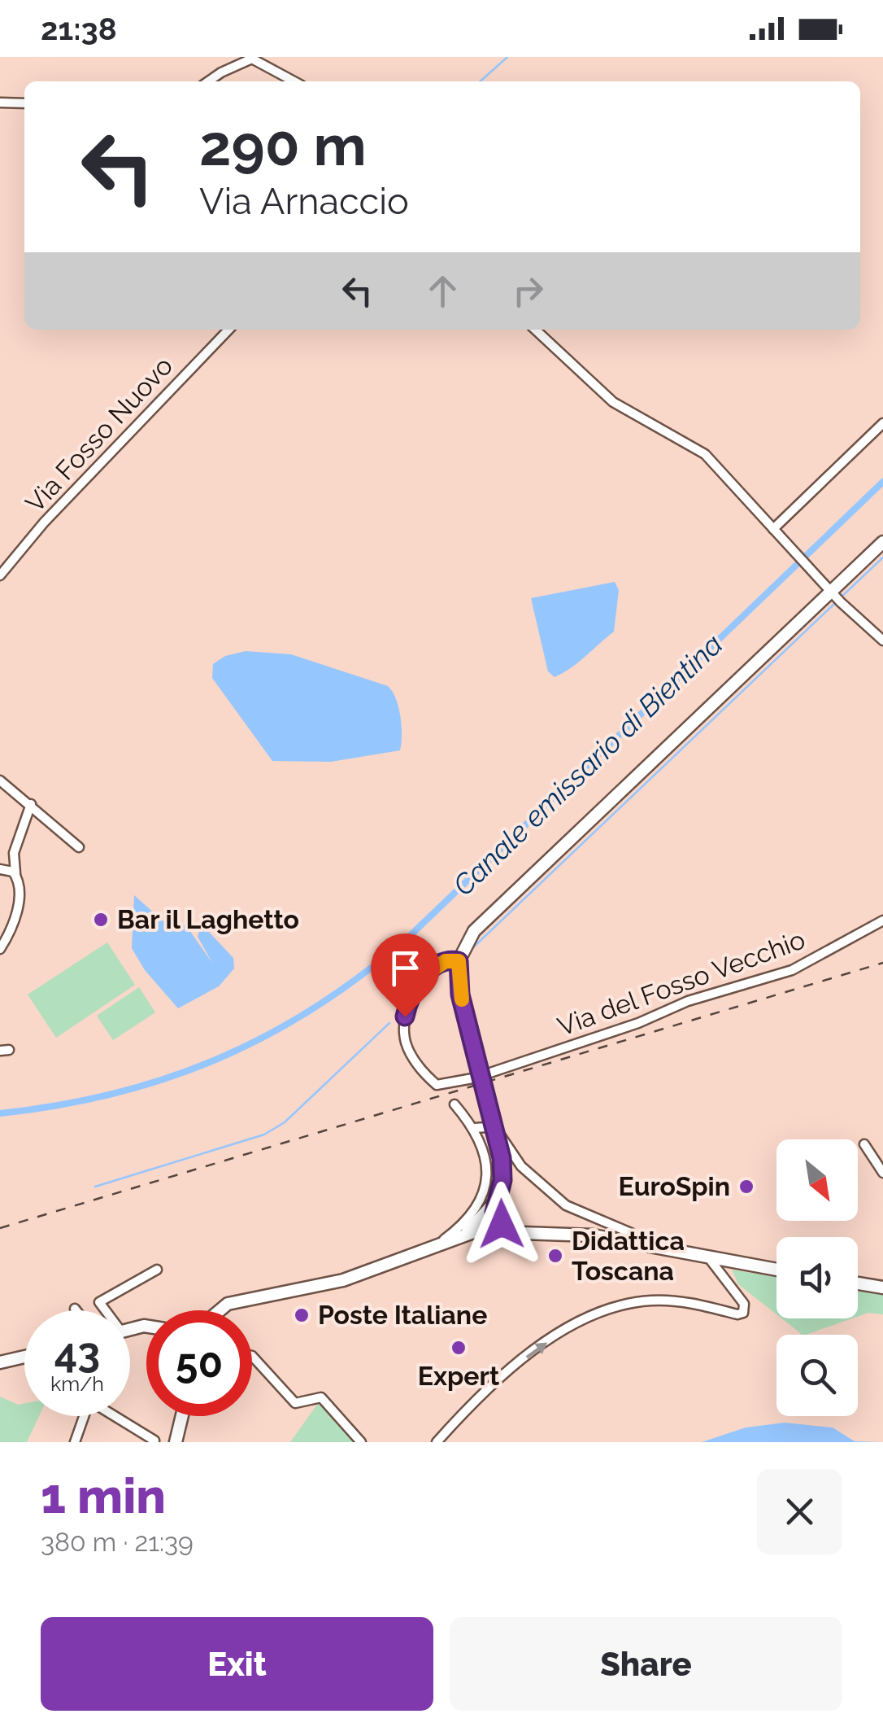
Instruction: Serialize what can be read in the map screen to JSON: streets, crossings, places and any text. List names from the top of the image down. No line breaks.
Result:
{"streets":{"street":["Via Fosso Nuovo","Via del Fosso Vecchio"]},"water":["Canale emissario di Bientina"],"places":["Bar il Laghetto","EuroSpin","Didattica Toscana","Poste Italiane","Expert"],"north":"bottom right","page":{"status":"21:38","turn":["290 m","Via Arnaccio"],"speed":"43 km/h","limit":"50","heading":["1 min","380 m · 21:39"],"buttons":["Exit","Share"]}}
